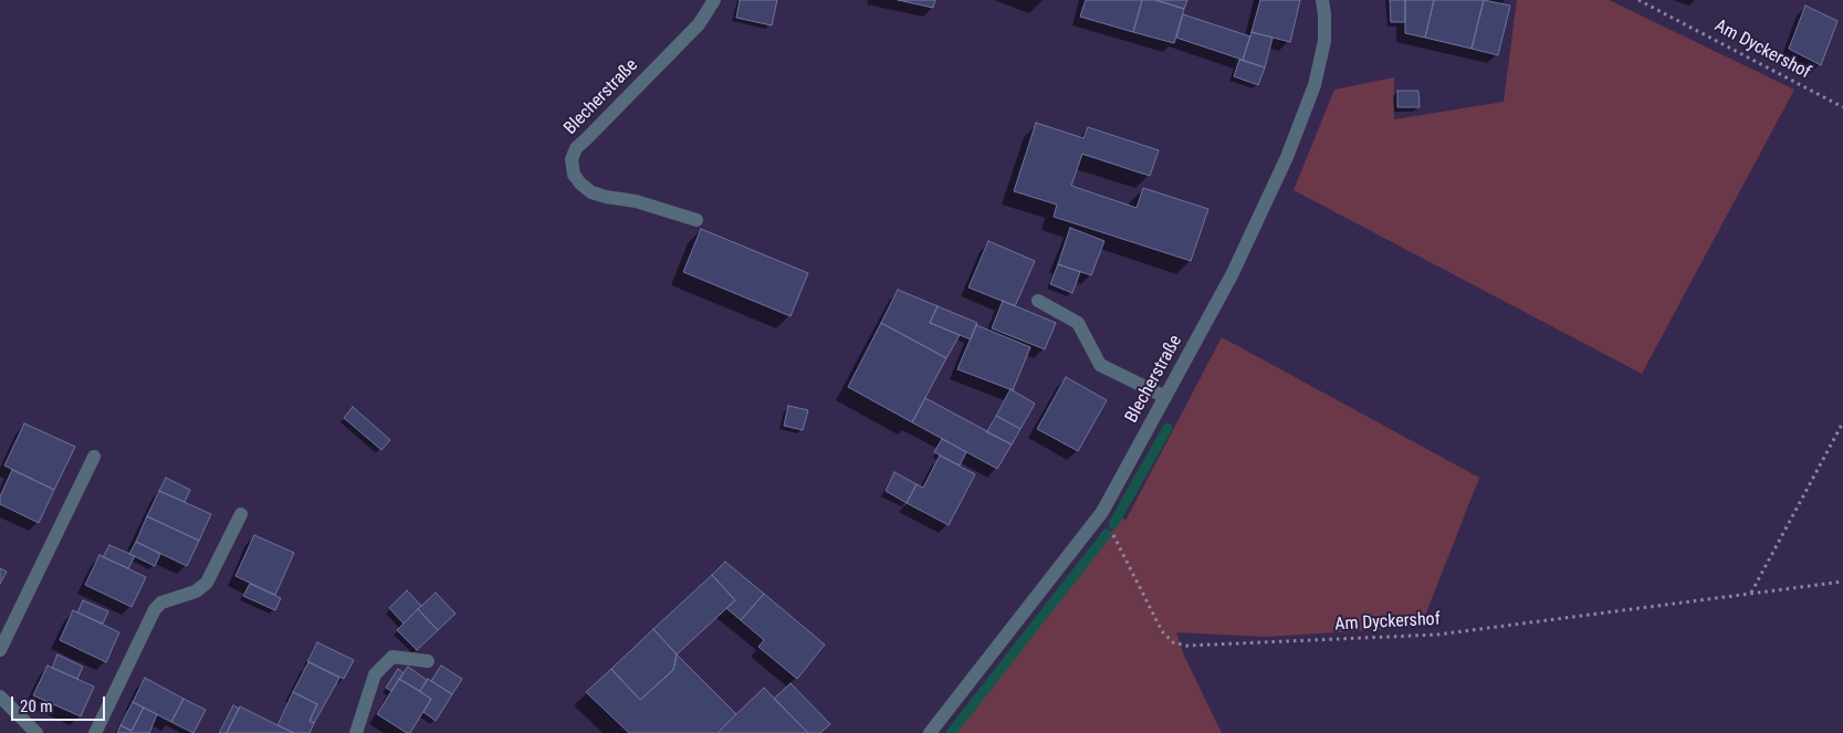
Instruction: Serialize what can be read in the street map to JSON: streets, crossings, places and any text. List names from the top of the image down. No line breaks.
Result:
{"streets":{"street":["Blecherstraße"],"path":["Am Dyckershof"]},"crossings":[["Am Dyckershof","Blecherstraße"]],"scale_bar":"20 m"}
